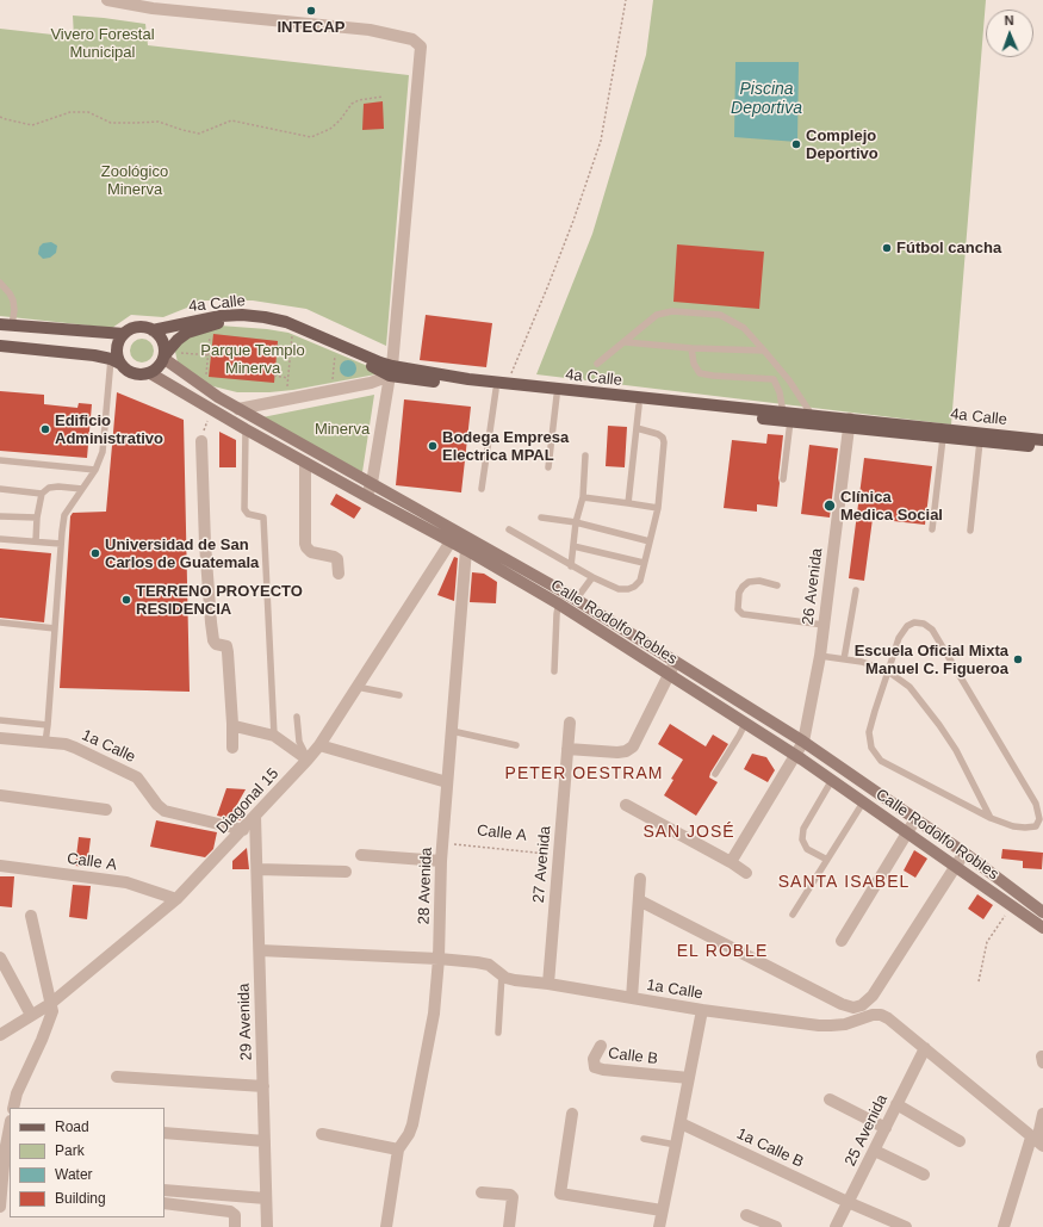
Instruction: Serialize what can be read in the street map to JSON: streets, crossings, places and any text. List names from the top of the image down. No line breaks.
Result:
{"streets":{"main road":["4a Calle","Calle Rodolfo Robles"],"street":["26 Avenida","1a Calle","Diagonal 15","Calle A","27 Avenida","28 Avenida","29 Avenida","Calle B","25 Avenida","1a Calle B"]},"crossings":[["4a Calle","26 Avenida"],["4a Calle","Calle Rodolfo Robles"],["26 Avenida","Calle Rodolfo Robles"],["Calle Rodolfo Robles","Diagonal 15"],["Calle Rodolfo Robles","28 Avenida"],["1a Calle","Diagonal 15"],["1a Calle","27 Avenida"],["1a Calle","28 Avenida"],["1a Calle","29 Avenida"],["1a Calle","25 Avenida"],["Diagonal 15","Calle A"],["Diagonal 15","29 Avenida"],["Calle A","27 Avenida"],["Calle A","28 Avenida"],["25 Avenida","1a Calle B"]],"districts":["PETER OESTRAM","SAN JOSÉ","SANTA ISABEL","EL ROBLE"],"water":["Piscina Deportiva"],"parks":["Vivero Forestal Municipal","Zoológico Minerva","Parque Templo Minerva","Minerva"],"places":["INTECAP","Complejo Deportivo","Fútbol cancha","Edificio Administrativo","Bodega Empresa Electrica MPAL","Clínica Medica Social","Universidad de San Carlos de Guatemala","TERRENO PROYECTO RESIDENCIA","Escuela Oficial Mixta Manuel C. Figueroa"],"legend":["Road","Park","Water","Building"],"north":"top"}
